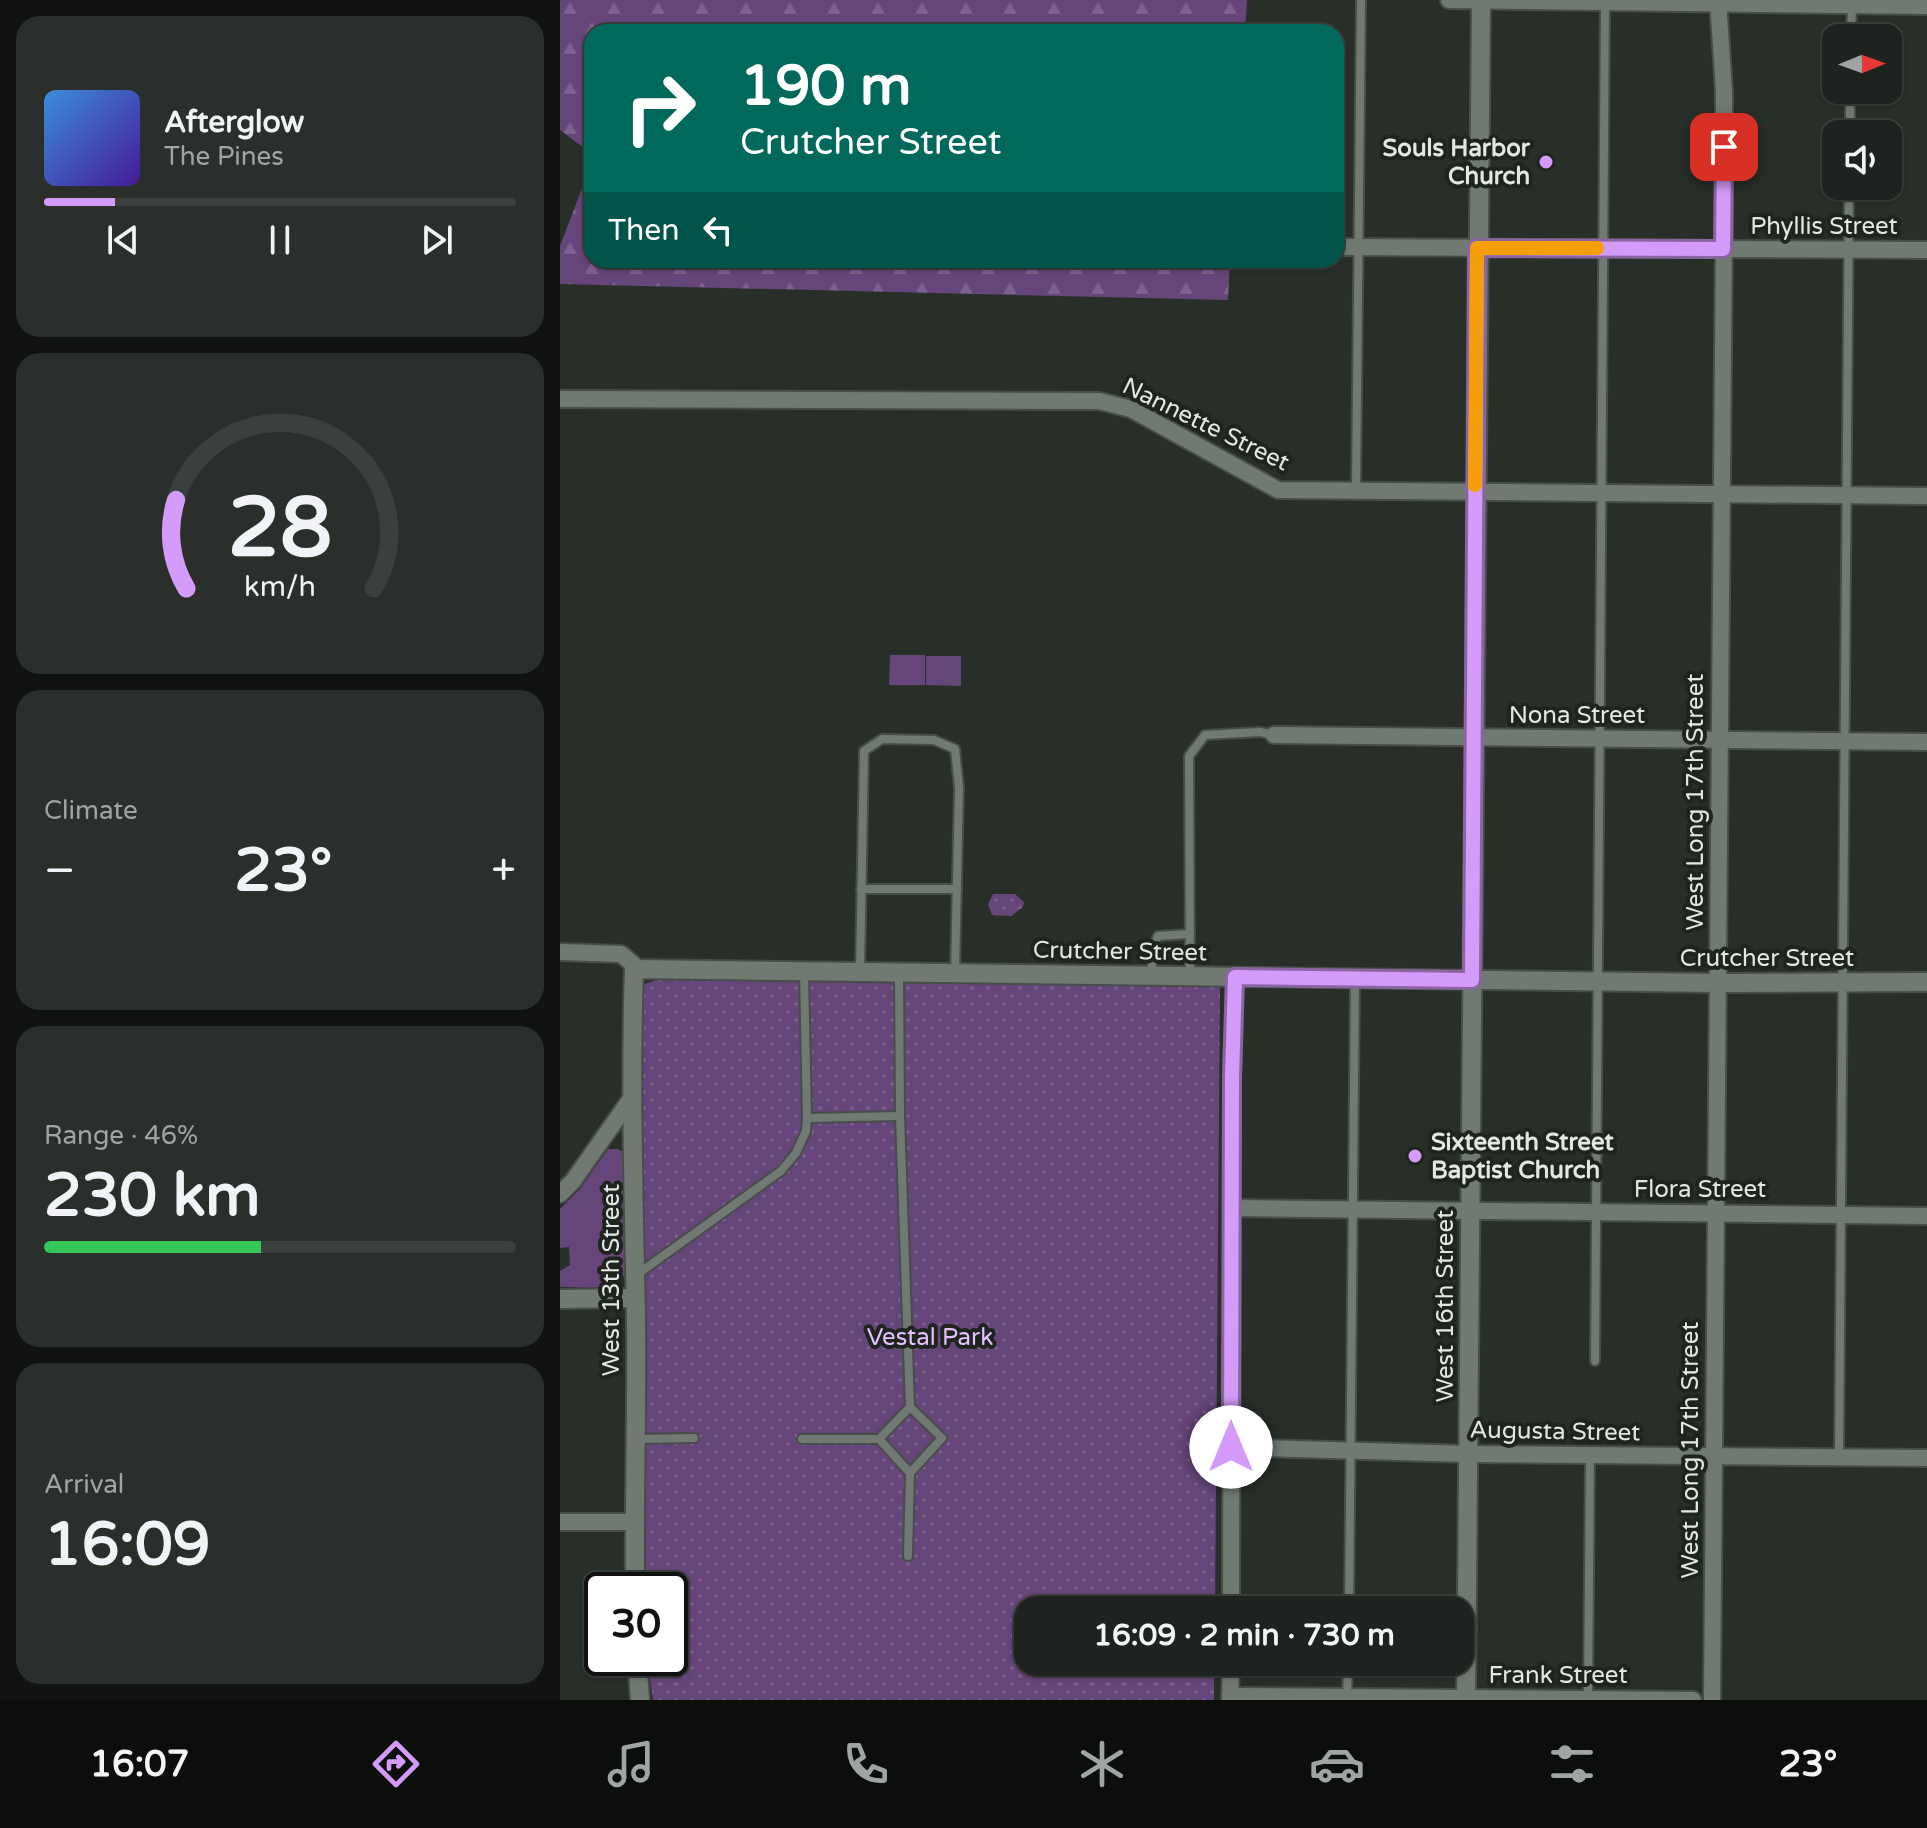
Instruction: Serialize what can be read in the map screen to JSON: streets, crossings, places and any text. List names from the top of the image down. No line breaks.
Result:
{"streets":{"street":["Phyllis Street","Nannette Street","Nona Street","West Long 17th Street","Crutcher Street","Flora Street","West 13th Street","West 16th Street","Augusta Street","Frank Street"]},"crossings":[["Phyllis Street","West Long 17th Street"],["Phyllis Street","West 16th Street"],["Nannette Street","West Long 17th Street"],["Nannette Street","West 16th Street"],["Nona Street","West Long 17th Street"],["Nona Street","West 16th Street"],["West Long 17th Street","Crutcher Street"],["West Long 17th Street","Flora Street"],["West Long 17th Street","Augusta Street"],["Crutcher Street","West 13th Street"],["Crutcher Street","West 16th Street"],["Flora Street","West 16th Street"],["West 16th Street","Augusta Street"],["West 16th Street","Frank Street"]],"parks":["Vestal Park"],"places":["Souls Harbor Church","Sixteenth Street Baptist Church"],"north":"right","page":{"turn":["190 m","Crutcher Street"],"song":["Afterglow","The Pines"],"then":"Then","tile":["Climate",["Range · 46%","230 km"],["Arrival","16:09"]],"heat":["−","23°","+"],"limit":"30","trip":"16:09 · 2 min · 730 m","tabs":["16:07","23°"],"gauge":["28","km/h"]}}
